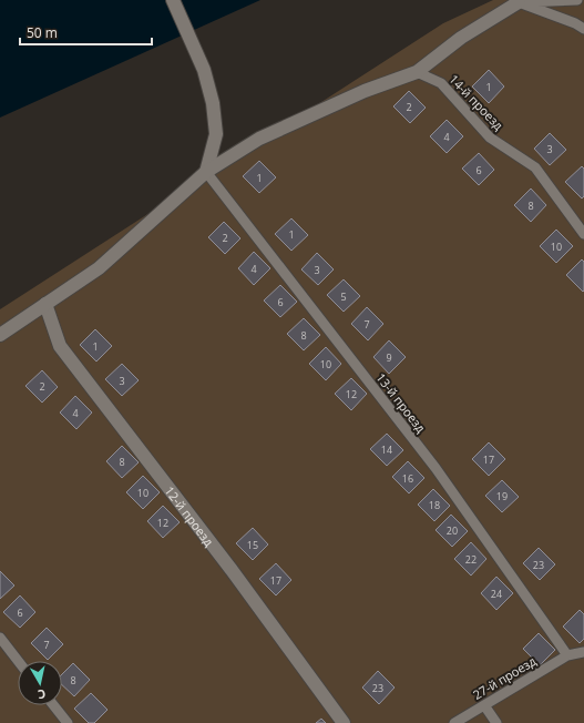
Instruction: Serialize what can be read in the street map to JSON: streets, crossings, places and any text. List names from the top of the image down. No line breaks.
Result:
{"streets":{"street":["12-й проезд"],"lane":["14-й проезд","13-й проезд","27-й проезд"]},"crossings":[["13-й проезд","27-й проезд"]],"house_numbers":["1","2","4","3","6","1","8","1","2","10","4","3","5","6","7","8","1","9","10","3","2","12","4","14","17","8","16","10","19","18","12","20","15","22","23","17","24","6","7","8","23"],"scale_bar":"50 m","north":"bottom"}
